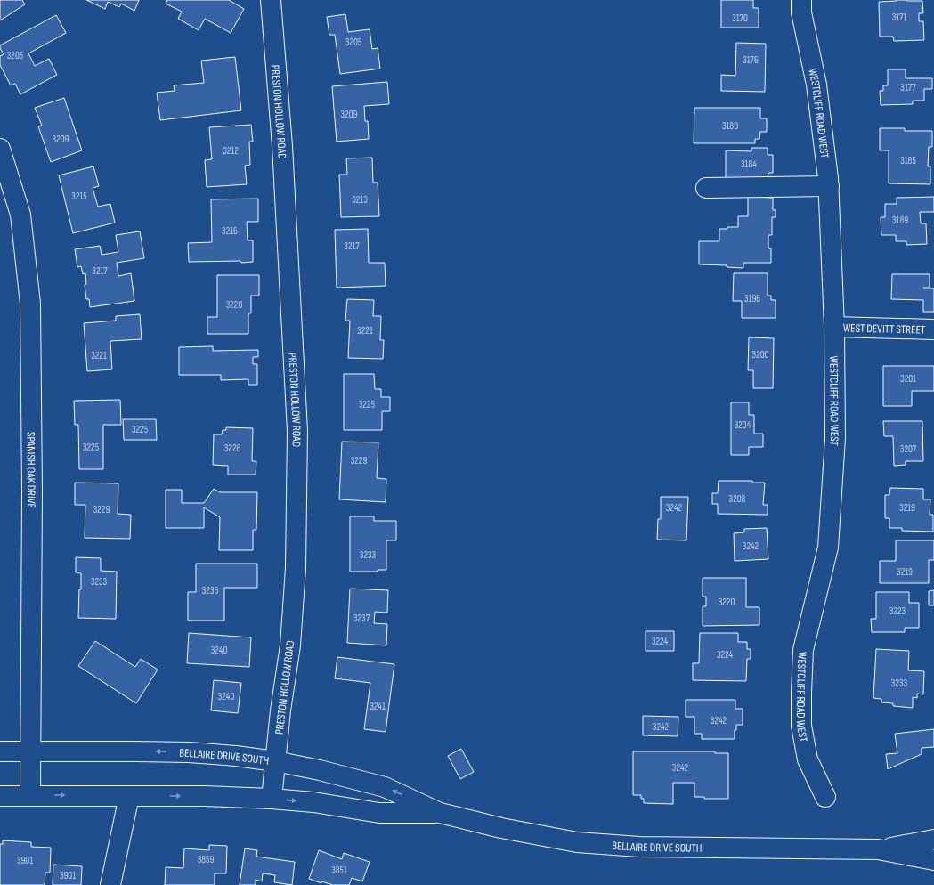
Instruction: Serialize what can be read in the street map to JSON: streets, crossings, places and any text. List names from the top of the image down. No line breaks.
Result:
{"streets":{"street":["PRESTON HOLLOW ROAD","WESTCLIFF ROAD WEST","WEST DEVITT STREET","SPANISH OAK DRIVE","BELLAIRE DRIVE SOUTH"]},"crossings":[["PRESTON HOLLOW ROAD","BELLAIRE DRIVE SOUTH"],["WESTCLIFF ROAD WEST","WEST DEVITT STREET"],["SPANISH OAK DRIVE","BELLAIRE DRIVE SOUTH"]],"house_numbers":["3171","3170","3205","3205","3176","3177","3209","3180","3209","3212","3185","3184","3215","3213","3189","3216","3217","3217","3196","3220","3221","3200","3221","3201","3225","3204","3225","3225","3228","3207","3229","3208","3242","3219","3229","3242","3233","3219","3233","3236","3220","3223","3237","3224","3240","3224","3233","3240","3241","3242","3242","3242","3859","3901","3851","3901"]}
